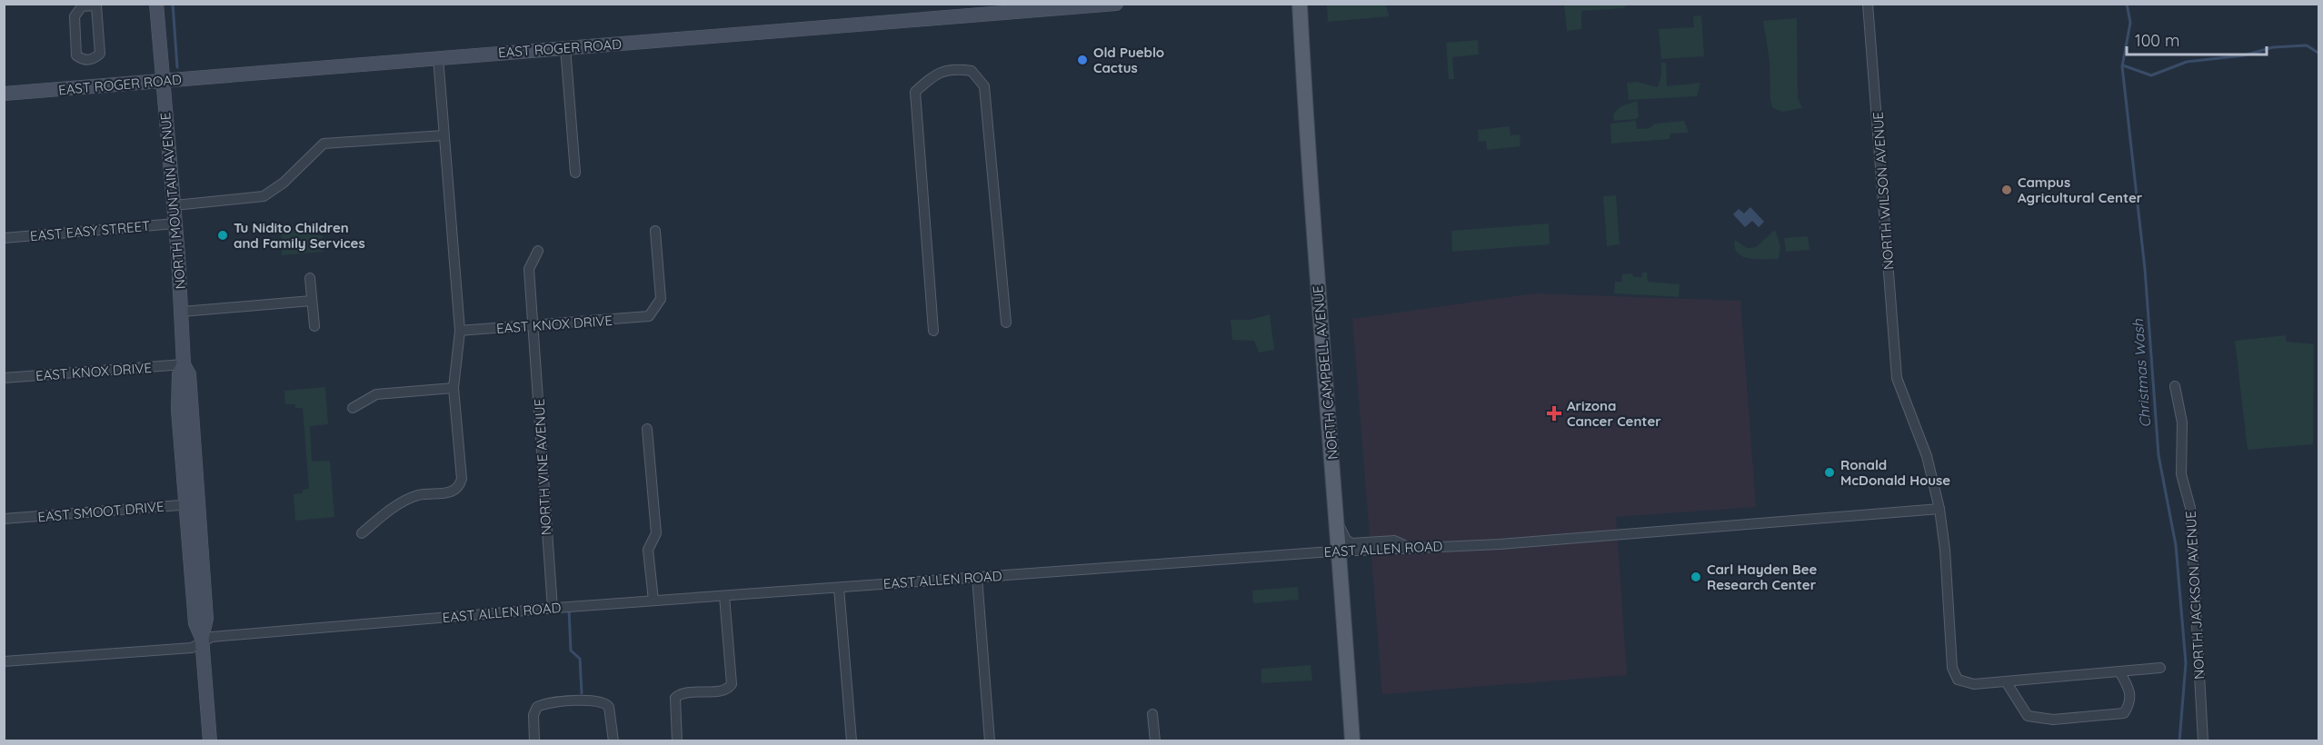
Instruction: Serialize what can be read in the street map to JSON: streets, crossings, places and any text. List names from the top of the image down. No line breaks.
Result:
{"streets":{"main road":["NORTH CAMPBELL AVENUE"],"street":["EAST ROGER ROAD","NORTH WILSON AVENUE","NORTH MOUNTAIN AVENUE","EAST EASY STREET","EAST KNOX DRIVE","NORTH VINE AVENUE","EAST SMOOT DRIVE","EAST ALLEN ROAD","NORTH JACKSON AVENUE"]},"crossings":[["EAST ROGER ROAD","NORTH MOUNTAIN AVENUE"],["NORTH WILSON AVENUE","EAST ALLEN ROAD"],["NORTH MOUNTAIN AVENUE","EAST EASY STREET"],["NORTH MOUNTAIN AVENUE","EAST KNOX DRIVE"],["NORTH MOUNTAIN AVENUE","EAST SMOOT DRIVE"],["NORTH MOUNTAIN AVENUE","EAST ALLEN ROAD"],["EAST KNOX DRIVE","NORTH VINE AVENUE"],["NORTH CAMPBELL AVENUE","EAST ALLEN ROAD"],["NORTH VINE AVENUE","EAST ALLEN ROAD"]],"water":["Christmas Wash"],"places":{"other":["Old Pueblo Cactus","Campus Agricultural Center","Tu Nidito Children and Family Services","Ronald McDonald House","Carl Hayden Bee Research Center"],"health":["Arizona Cancer Center"]},"scale_bar":"100 m"}
